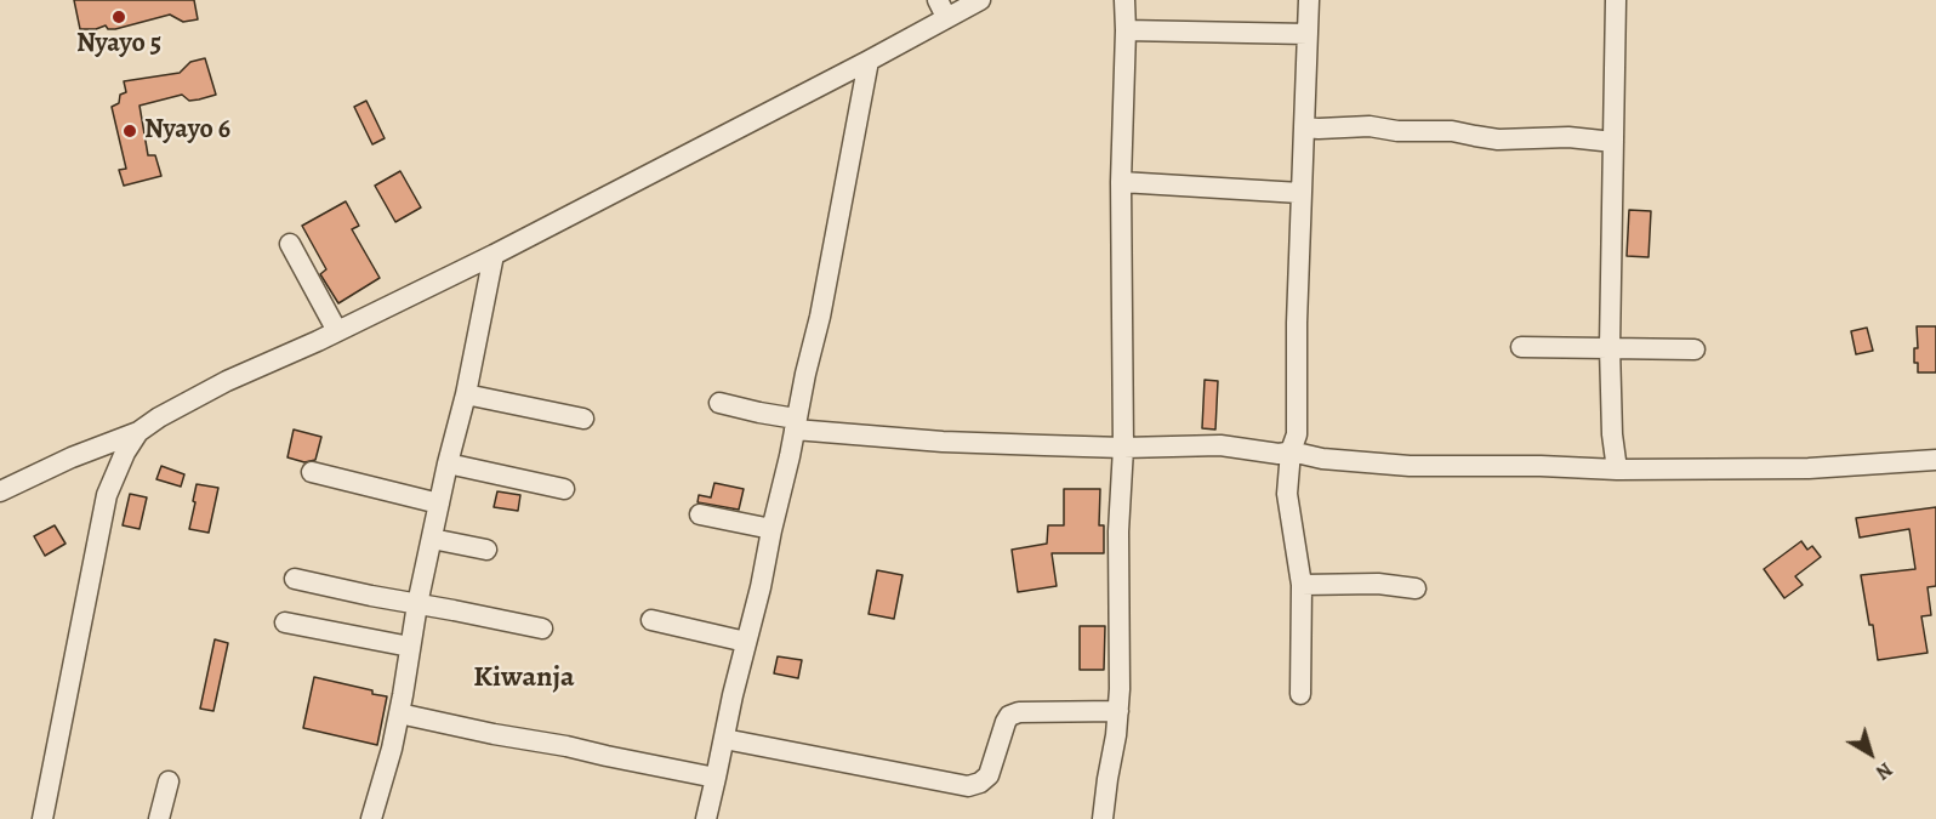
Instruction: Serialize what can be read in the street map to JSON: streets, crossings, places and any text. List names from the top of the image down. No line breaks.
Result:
{"districts":["Kiwanja"],"places":["Nyayo 5","Nyayo 6"],"north":"bottom right"}
